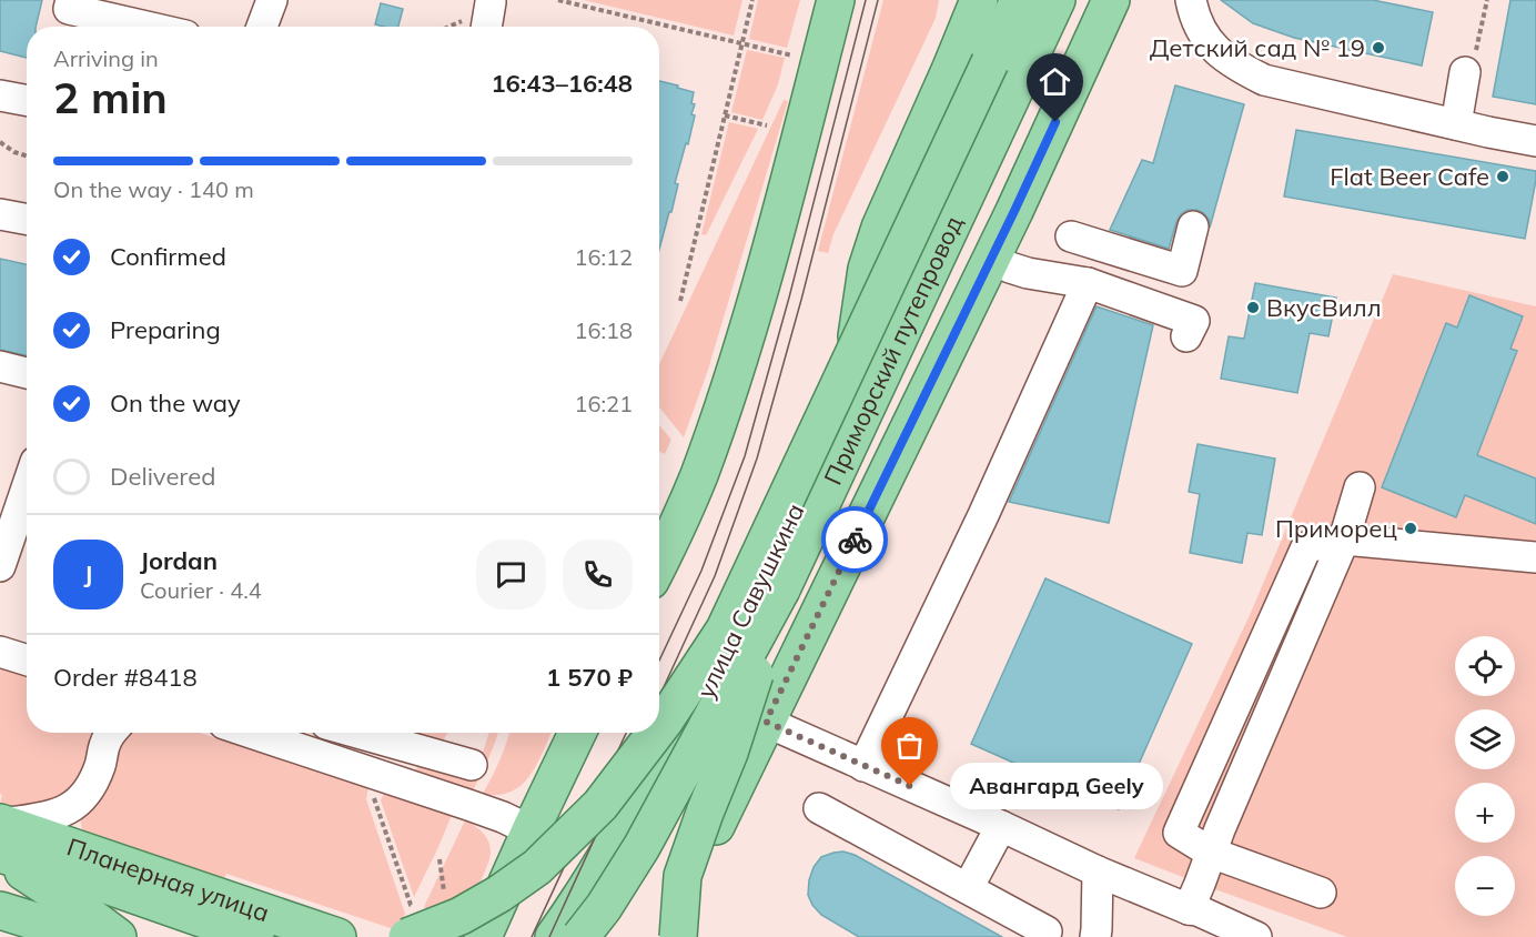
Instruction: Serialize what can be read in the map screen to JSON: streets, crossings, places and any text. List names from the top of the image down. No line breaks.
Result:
{"streets":{"main road":["Приморский путепровод","улица Савушкина","Планерная улица"]},"crossings":[["Приморский путепровод","улица Савушкина"]],"places":["Детский сад № 19","Flat Beer Cafe","ВкусВилл","Приморец","Авангард Geely"],"page":{"heading":["2 min","Arriving in","16:43–16:48"],"panel":["Jordan","Courier · 4.4","Order #8418","1 570 ₽"],"bar":"On the way · 140 m","list":[["Confirmed","16:12"],["Preparing","16:18"],["On the way","16:21"],"Delivered"],"round":"J","map_buttons":["+","−"],"bubble":"Авангард Geely"}}
